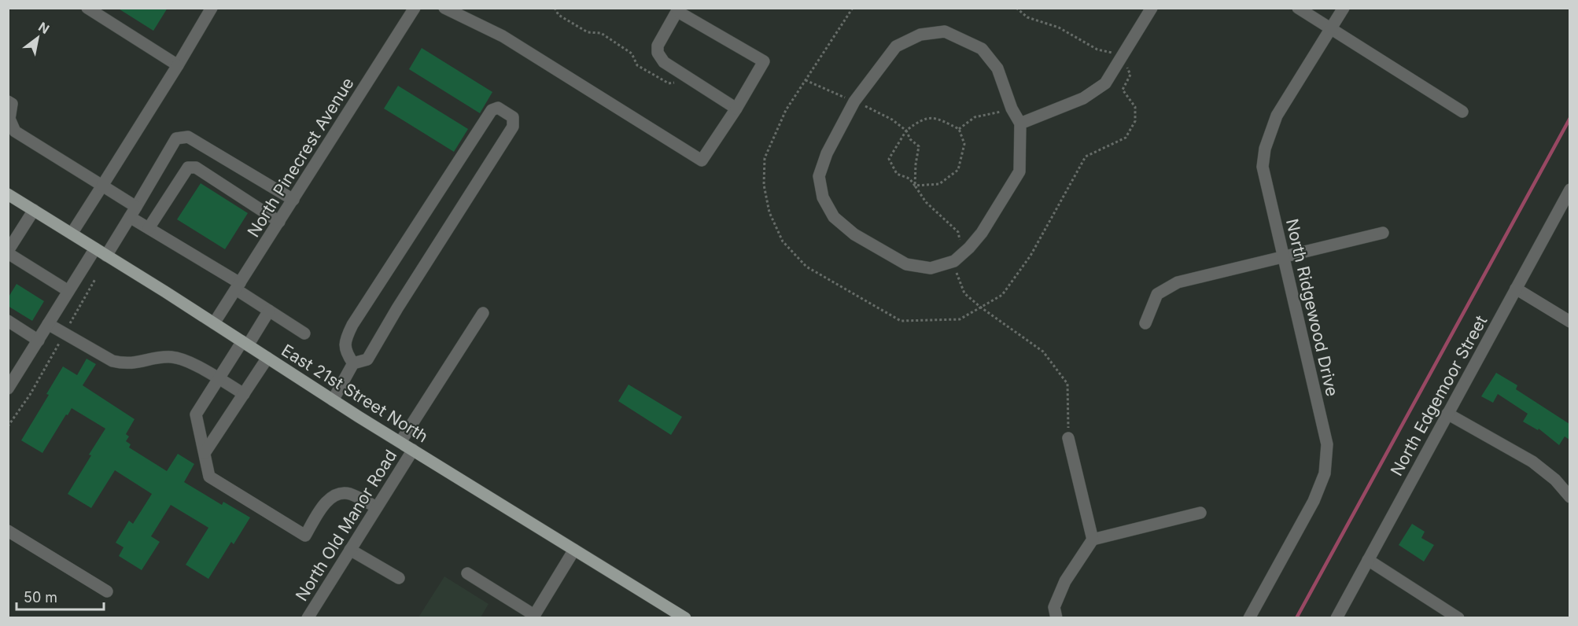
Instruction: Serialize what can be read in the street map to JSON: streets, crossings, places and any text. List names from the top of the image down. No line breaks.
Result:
{"streets":{"main road":["East 21st Street North"],"street":["North Pinecrest Avenue","North Ridgewood Drive","North Edgemoor Street","North Old Manor Road"]},"crossings":[["North Pinecrest Avenue","East 21st Street North"],["East 21st Street North","North Old Manor Road"]],"scale_bar":"50 m","north":"top right"}
